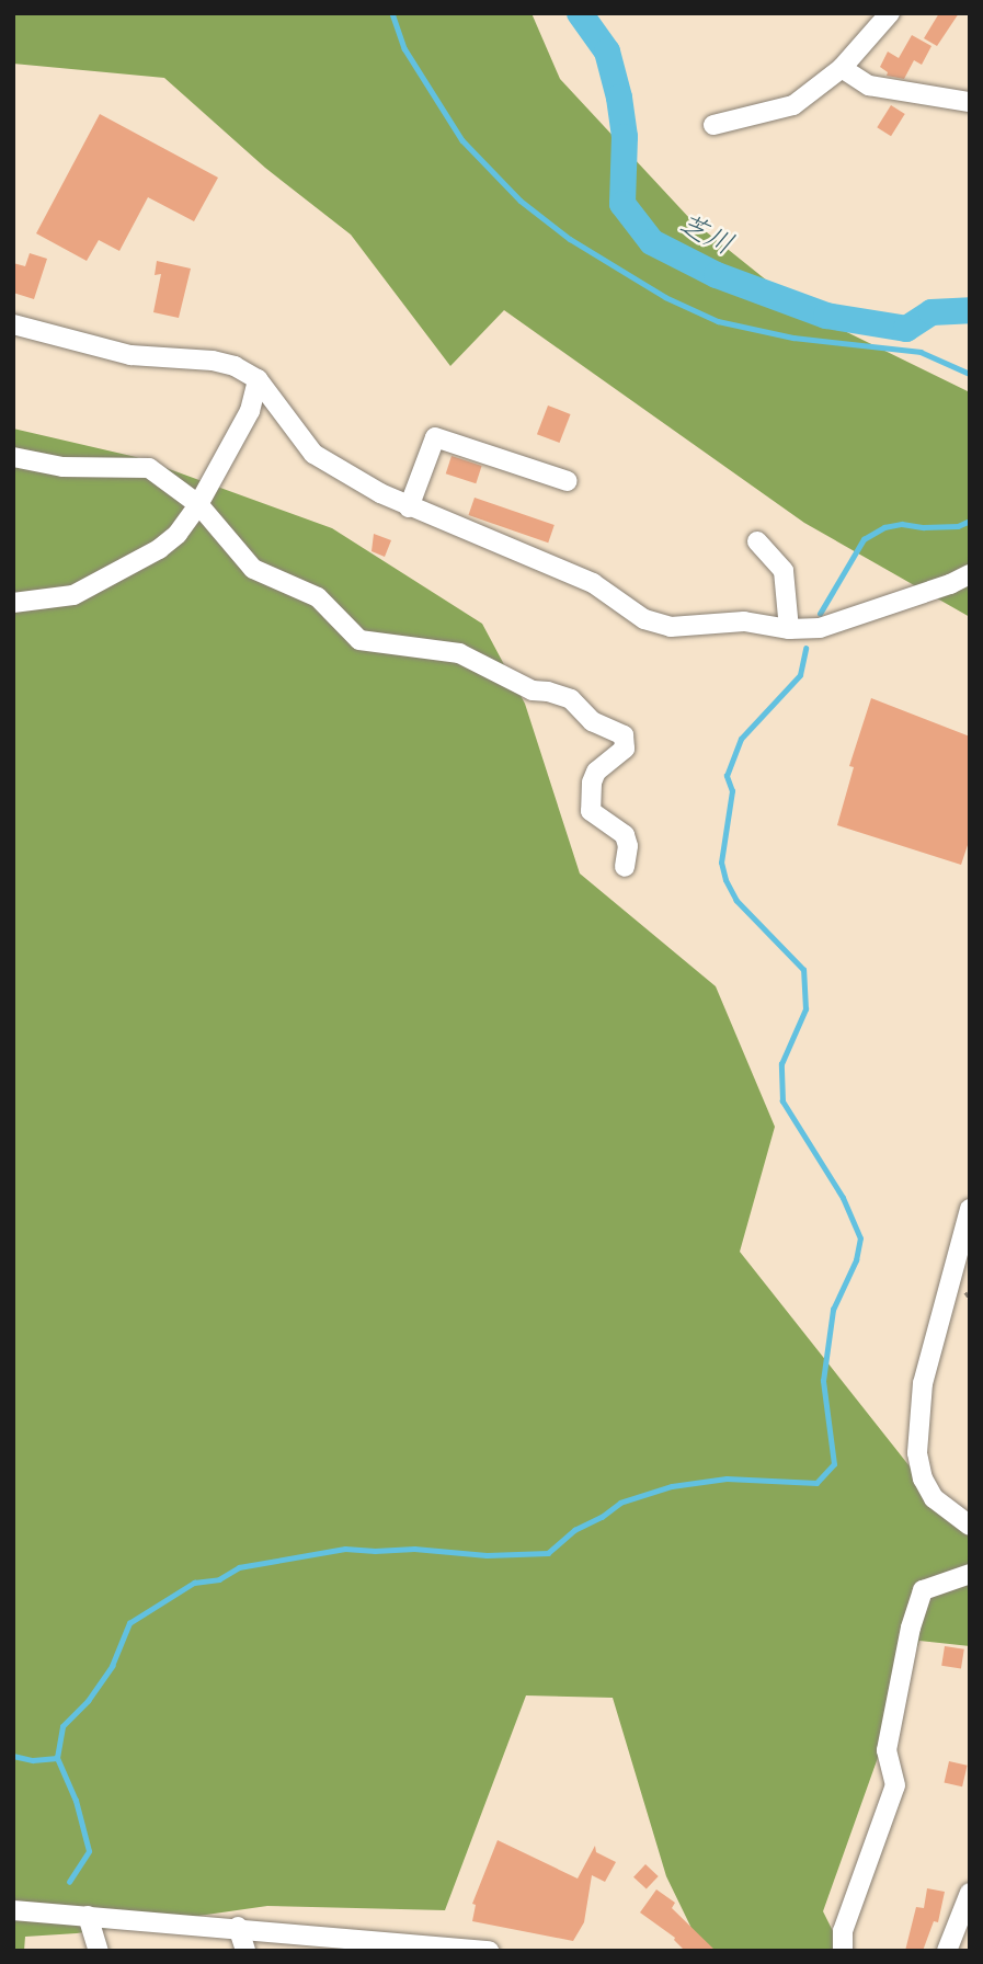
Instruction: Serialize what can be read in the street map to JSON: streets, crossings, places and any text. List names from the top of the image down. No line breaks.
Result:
{"water":["芝川"]}
